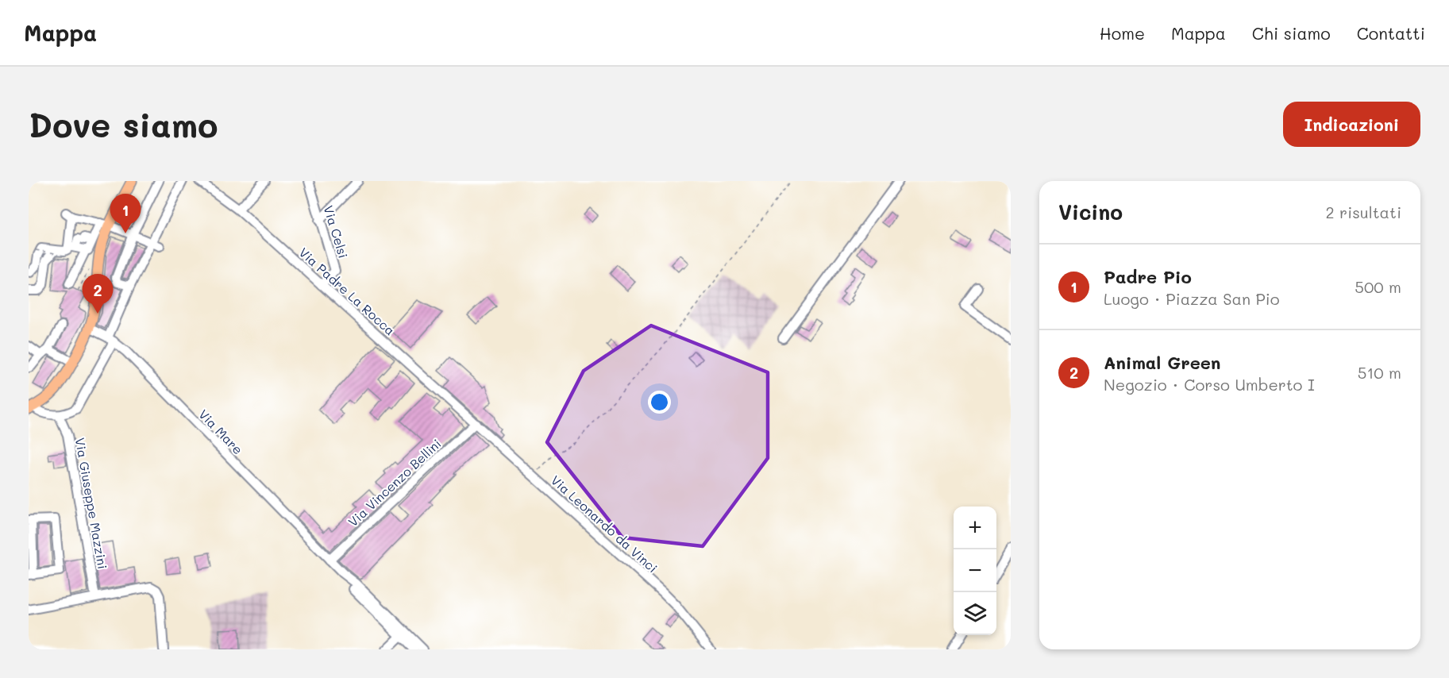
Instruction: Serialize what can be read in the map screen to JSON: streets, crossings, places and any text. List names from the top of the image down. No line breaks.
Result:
{"streets":{"street":["Via Celsi","Via Padre La Rocca","Via Mare","Via Vincenzo Bellini","Via Giuseppe Mazzini","Via Leonardo da Vinci"]},"crossings":[["Via Celsi","Via Padre La Rocca"],["Via Padre La Rocca","Via Vincenzo Bellini"],["Via Padre La Rocca","Via Leonardo da Vinci"],["Via Mare","Via Vincenzo Bellini"],["Via Vincenzo Bellini","Via Leonardo da Vinci"]],"page":{"header":"Mappa","nav":["Home","Mappa","Chi siamo","Contatti"],"buttons":"Indicazioni","title":"Dove siamo","heading":["Vicino","2 risultati"],"pins":["1","2"],"list":[{"mark":"1","name":"Padre Pio","note":"Luogo · Piazza San Pio","value":"500 m"},{"mark":"2","name":"Animal Green","note":"Negozio · Corso Umberto I","value":"510 m"}],"map_buttons":["+","−"]}}
